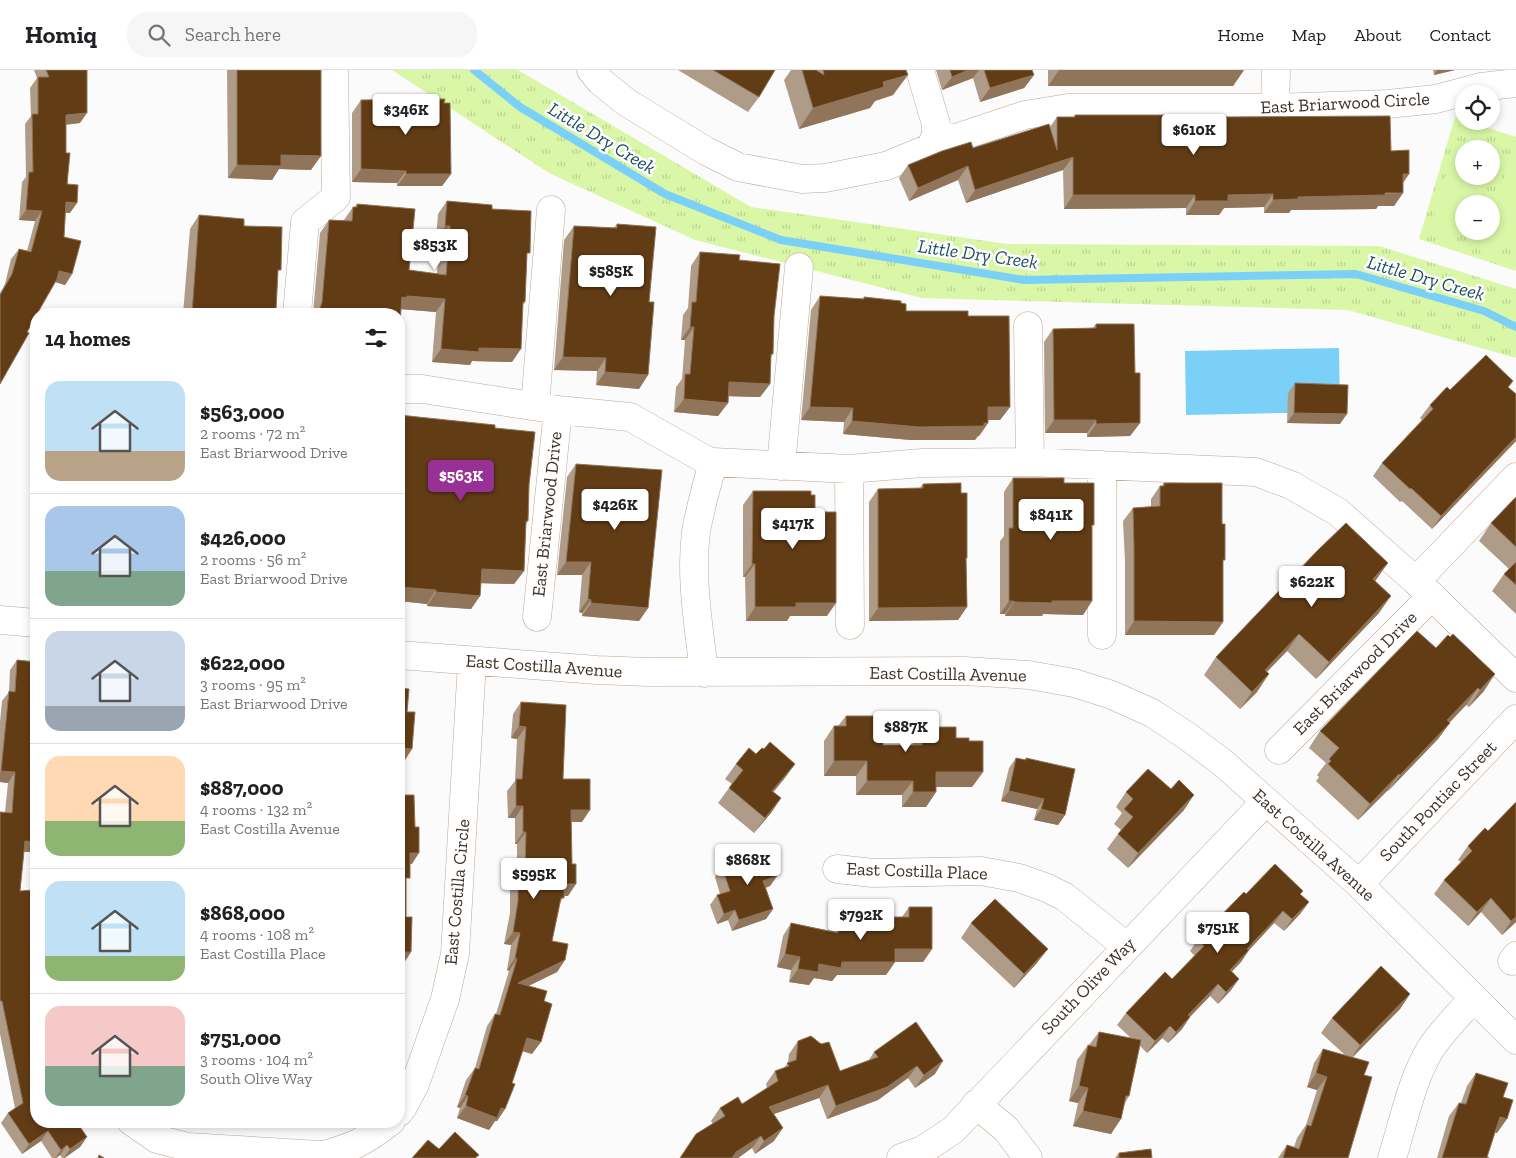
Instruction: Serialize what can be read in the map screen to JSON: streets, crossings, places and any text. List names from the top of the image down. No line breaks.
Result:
{"streets":{"street":["East Briarwood Circle","East Briarwood Drive","East Costilla Avenue","South Pontiac Street","East Costilla Place","East Costilla Circle","South Olive Way"]},"crossings":[["East Costilla Avenue","South Pontiac Street"],["East Costilla Avenue","East Costilla Circle"],["East Costilla Avenue","South Olive Way"],["East Costilla Place","South Olive Way"]],"water":["Little Dry Creek"],"page":{"header":"Homiq","search":"Search here","nav":["Home","Map","About","Contact"],"map_buttons":["+","−"],"price":["$346K","$610K","$853K","$585K","$563K","$426K","$841K","$417K","$622K","$887K","$868K","$595K","$792K","$751K"],"heading":"14 homes","list":[{"name":"$563,000","note":"2 rooms · 72 m² · East Briarwood Drive"},{"name":"$426,000","note":"2 rooms · 56 m² · East Briarwood Drive"},{"name":"$622,000","note":"3 rooms · 95 m² · East Briarwood Drive"},{"name":"$887,000","note":"4 rooms · 132 m² · East Costilla Avenue"},{"name":"$868,000","note":"4 rooms · 108 m² · East Costilla Place"},{"name":"$751,000","note":"3 rooms · 104 m² · South Olive Way"}]}}
